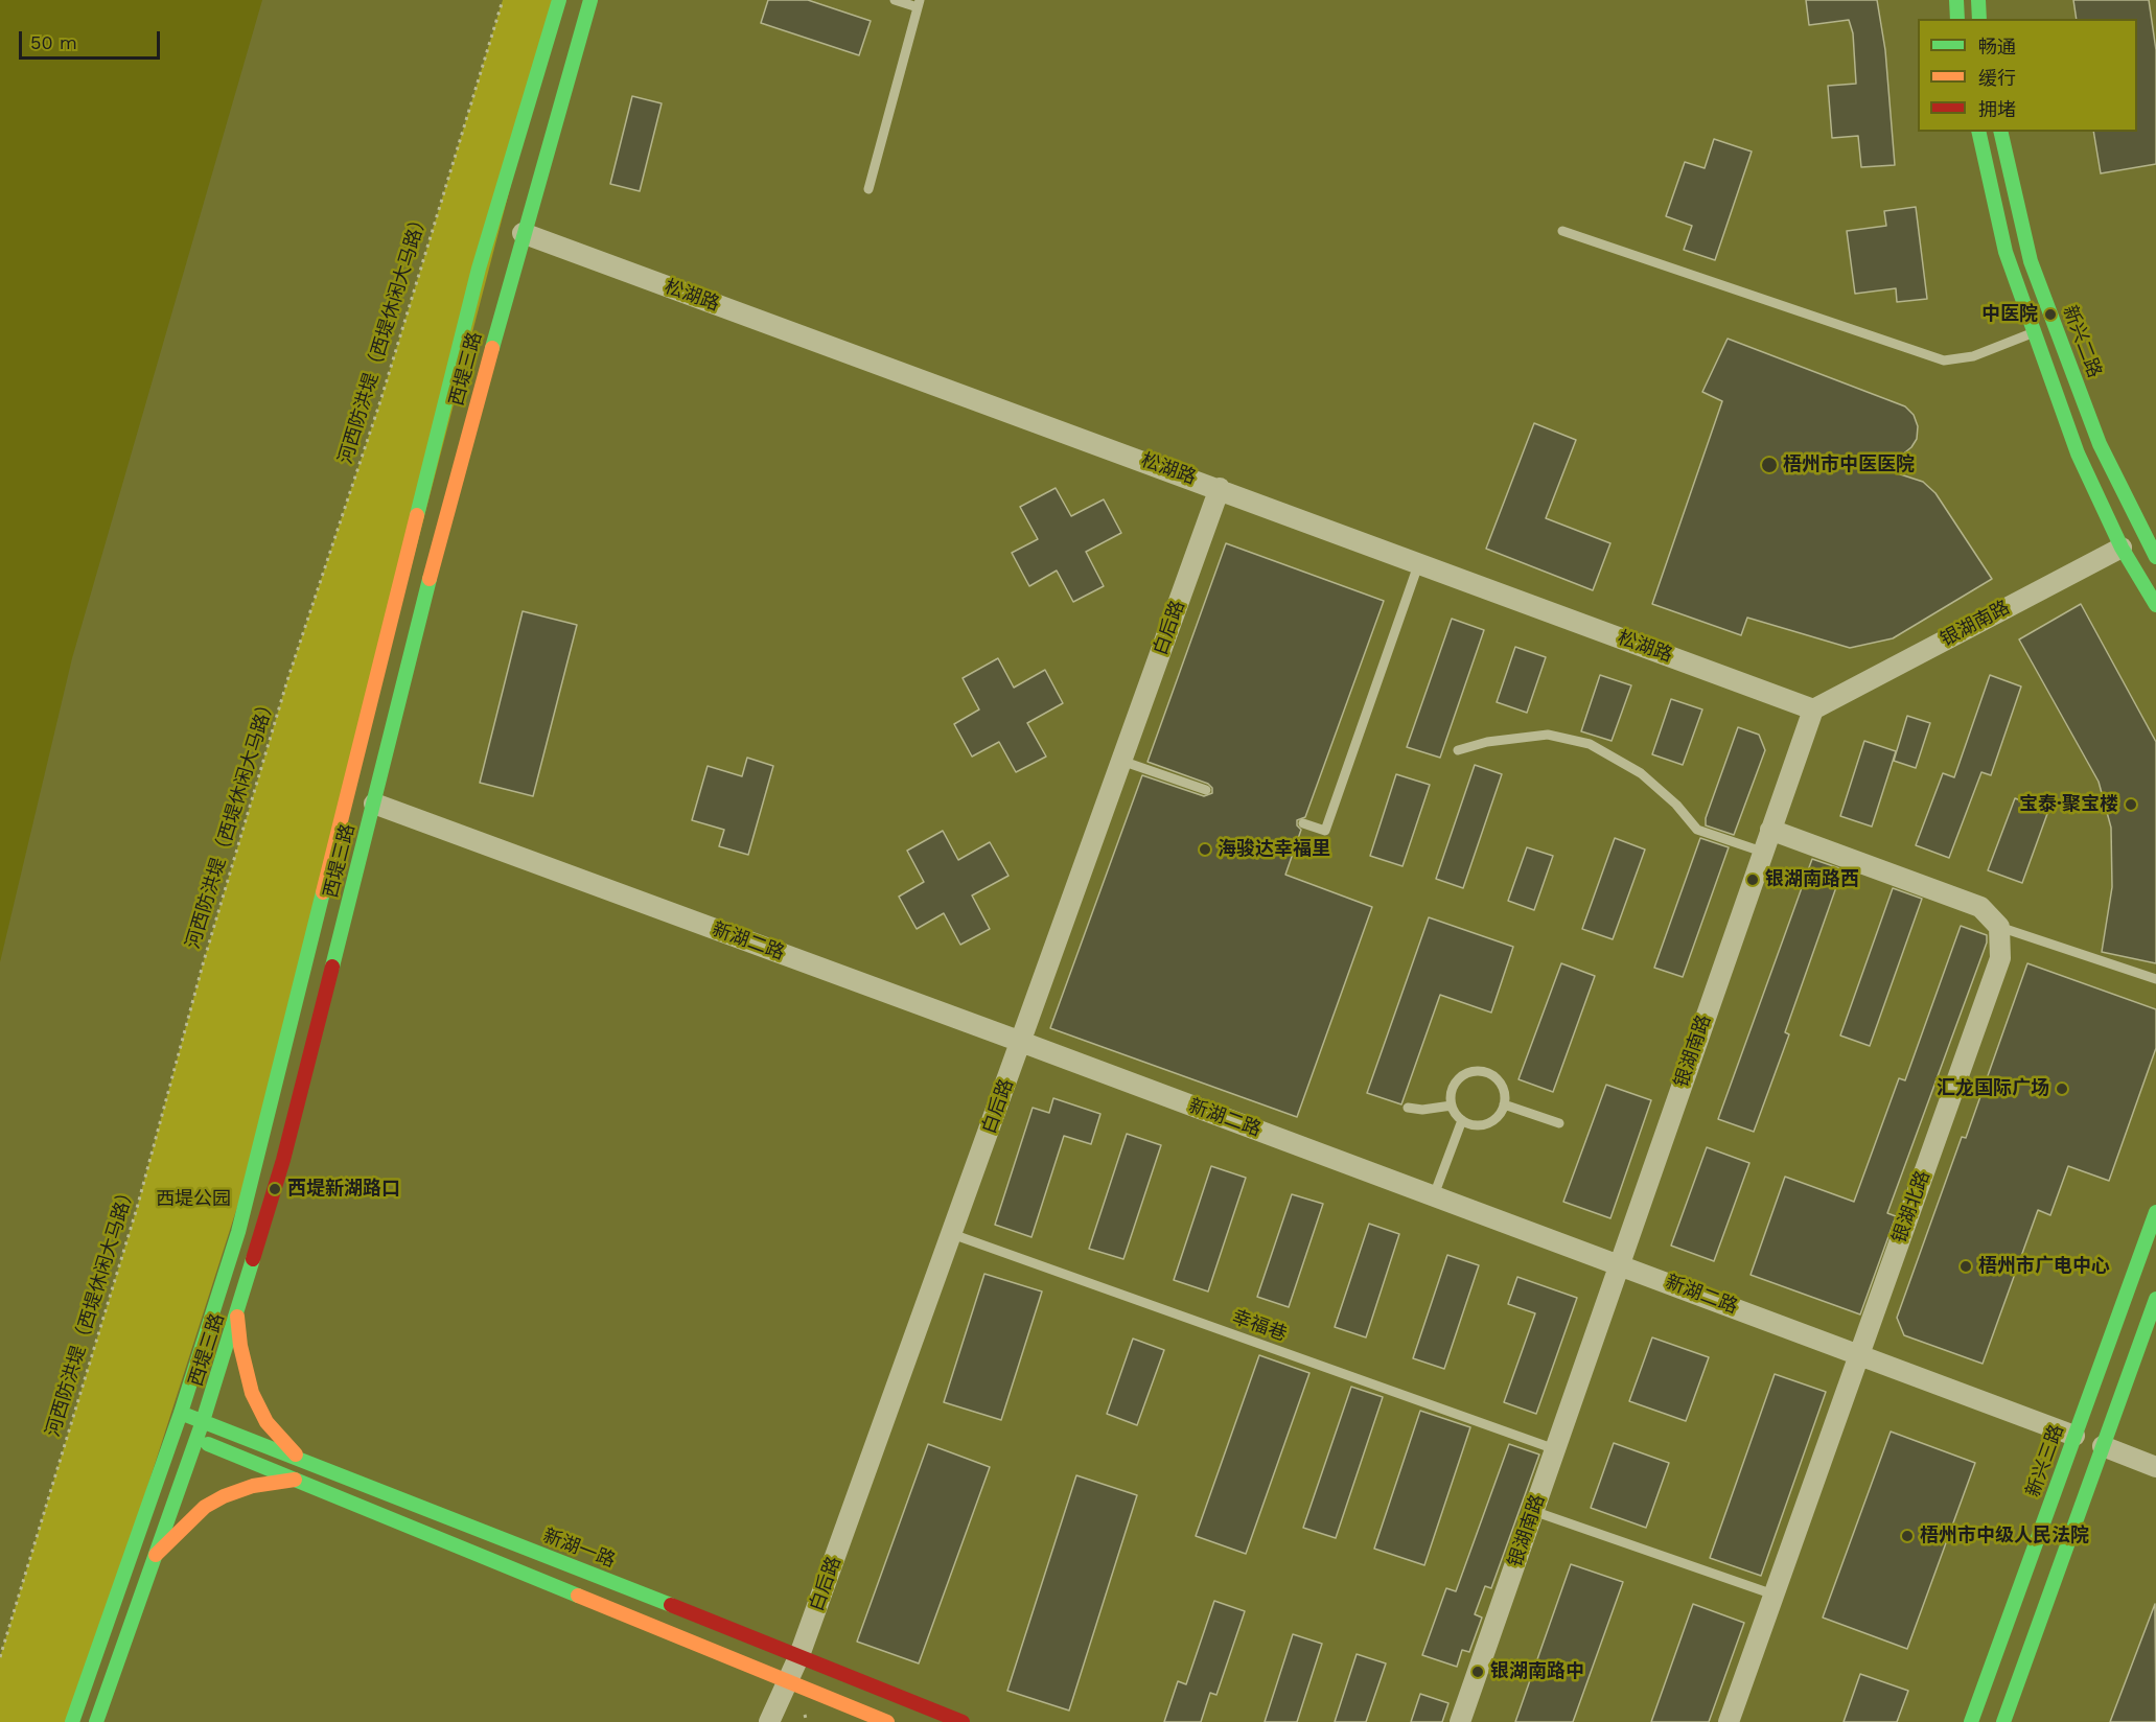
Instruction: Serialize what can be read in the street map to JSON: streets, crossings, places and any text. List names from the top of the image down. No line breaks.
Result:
{"streets":{"main road":["新兴二路","西堤三路","新兴三路","新湖一路"],"street":["松湖路","银湖南路","白后路","新湖二路","银湖北路"],"lane":["幸福巷"],"path":["河西防洪堤（西堤休闲大马路）"]},"crossings":[["松湖路","西堤三路"],["松湖路","银湖南路"],["松湖路","白后路"],["西堤三路","新湖二路"],["西堤三路","新湖一路"],["银湖南路","新湖二路"],["银湖南路","幸福巷"],["白后路","新湖二路"],["白后路","幸福巷"],["白后路","新湖一路"],["新湖二路","银湖北路"],["新湖二路","新兴三路"]],"parks":["西堤公园"],"places":["中医院","梧州市中医医院","宝泰·聚宝楼","海骏达幸福里","银湖南路西","汇龙国际广场","西堤新湖路口","梧州市广电中心","梧州市中级人民法院","银湖南路中"],"legend":["畅通","缓行","拥堵"],"scale_bar":"50 m"}
